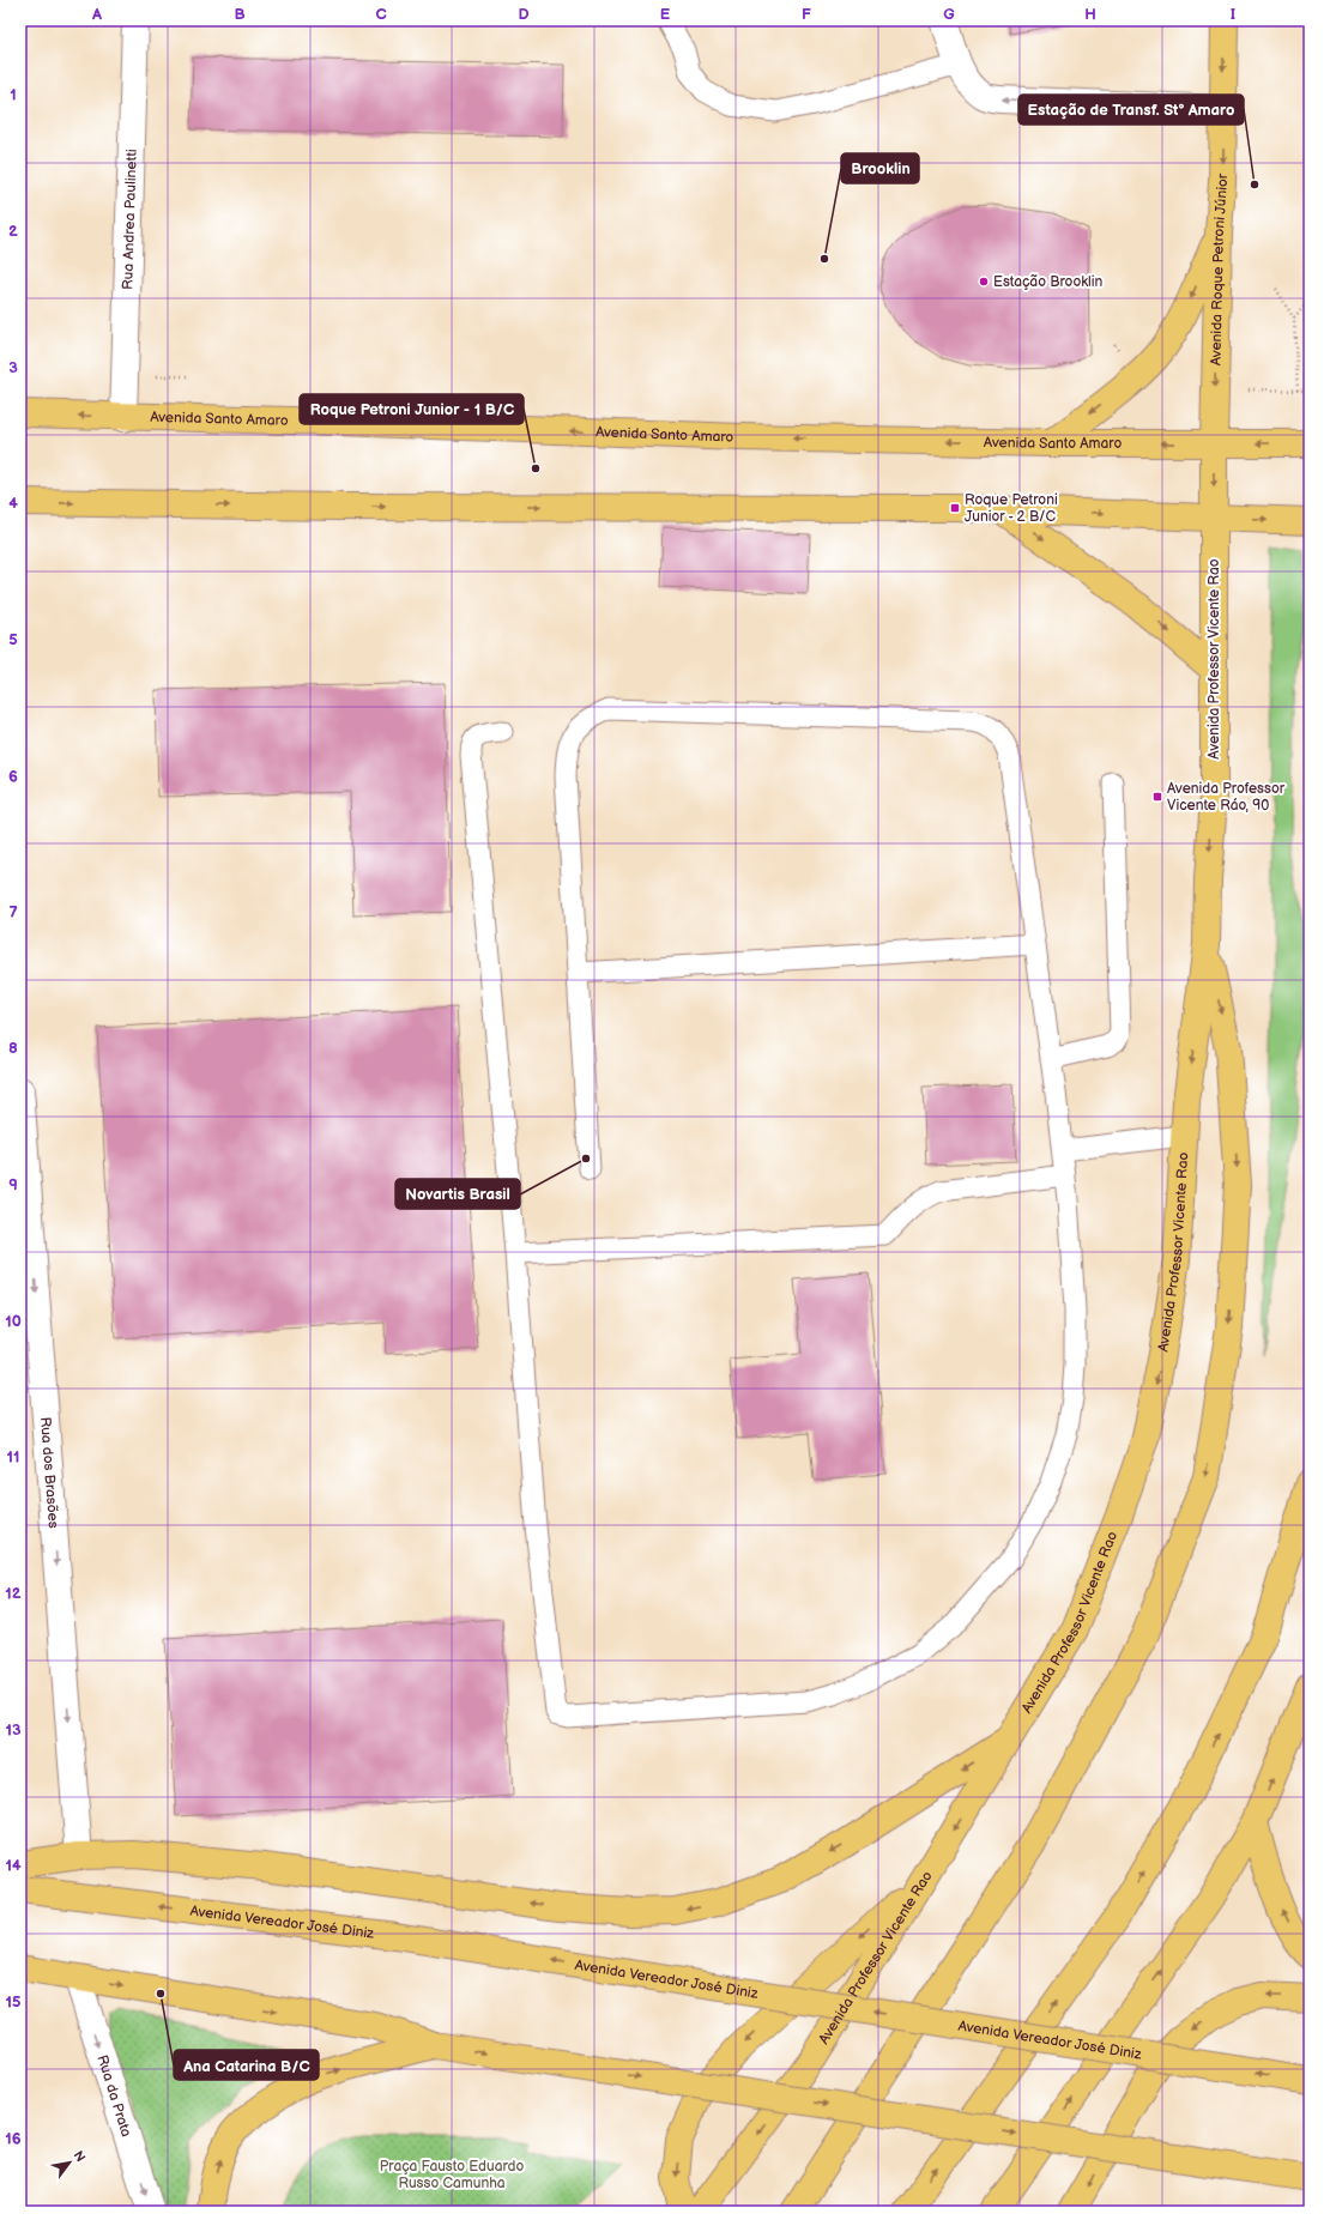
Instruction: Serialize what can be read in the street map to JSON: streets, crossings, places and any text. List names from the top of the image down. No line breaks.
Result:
{"streets":{"main road":["Avenida Roque Petroni Júnior","Avenida Santo Amaro","Avenida Professor Vicente Rao","Avenida Vereador José Diniz"],"street":["Rua Andrea Paulinetti","Rua dos Brasões","Rua da Prata"]},"crossings":[["Rua Andrea Paulinetti","Avenida Santo Amaro"],["Avenida Roque Petroni Júnior","Avenida Santo Amaro"],["Avenida Roque Petroni Júnior","Avenida Professor Vicente Rao"]],"one_way":["Avenida Roque Petroni Júnior","Rua dos Brasões","Rua da Prata"],"parks":["Praça Fausto Eduardo Russo Camunha"],"places":{"other":["Estação de Transf. St° Amaro","Brooklin","Estação Brooklin","Roque Petroni Junior - 1 B/C","Novartis Brasil","Ana Catarina B/C"],"transit":["Roque Petroni Junior - 2 B/C","Avenida Professor Vicente Ráo, 90"]},"north":"top right","grid":{"columns":["A","B","C","D","E","F","G","H","I"],"rows":["1","2","3","4","5","6","7","8","9","10","11","12","13","14","15","16"]}}
